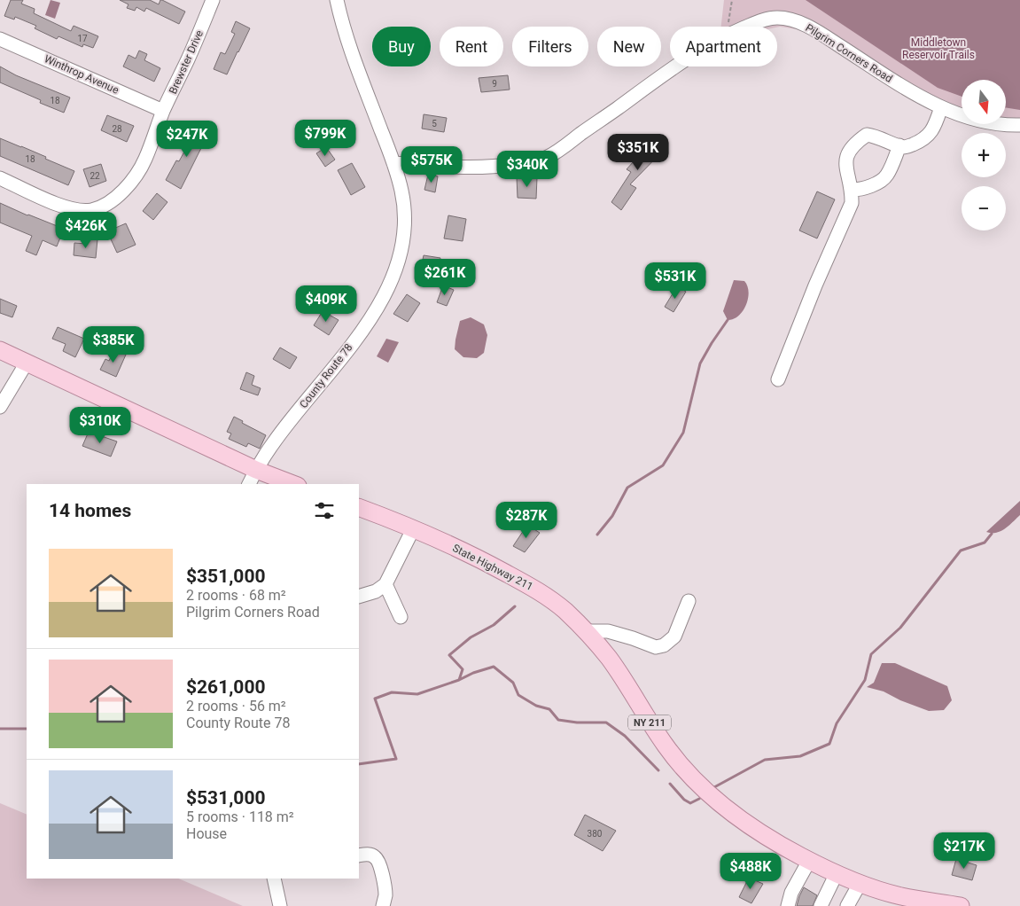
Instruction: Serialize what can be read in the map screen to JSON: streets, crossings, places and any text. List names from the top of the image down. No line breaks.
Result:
{"streets":{"main road":["State Highway 211","NY 211"],"street":["Pilgrim Corners Road","Brewster Drive","Winthrop Avenue","County Route 78"]},"crossings":[["Pilgrim Corners Road","County Route 78"],["Brewster Drive","Winthrop Avenue"]],"parks":["Middletown Reservoir Trails"],"house_numbers":["17","9","18","5","28","18","22","380"],"north":"bottom","page":{"chip":["Buy","Rent","Filters","New","Apartment"],"map_buttons":["+","−"],"price":["$799K","$247K","$351K","$575K","$340K","$426K","$261K","$531K","$409K","$385K","$310K","$287K","$217K","$488K"],"heading":"14 homes","list":[{"name":"$351,000","note":"2 rooms · 68 m² · Pilgrim Corners Road"},{"name":"$261,000","note":"2 rooms · 56 m² · County Route 78"},{"name":"$531,000","note":"5 rooms · 118 m² · House"}]}}
